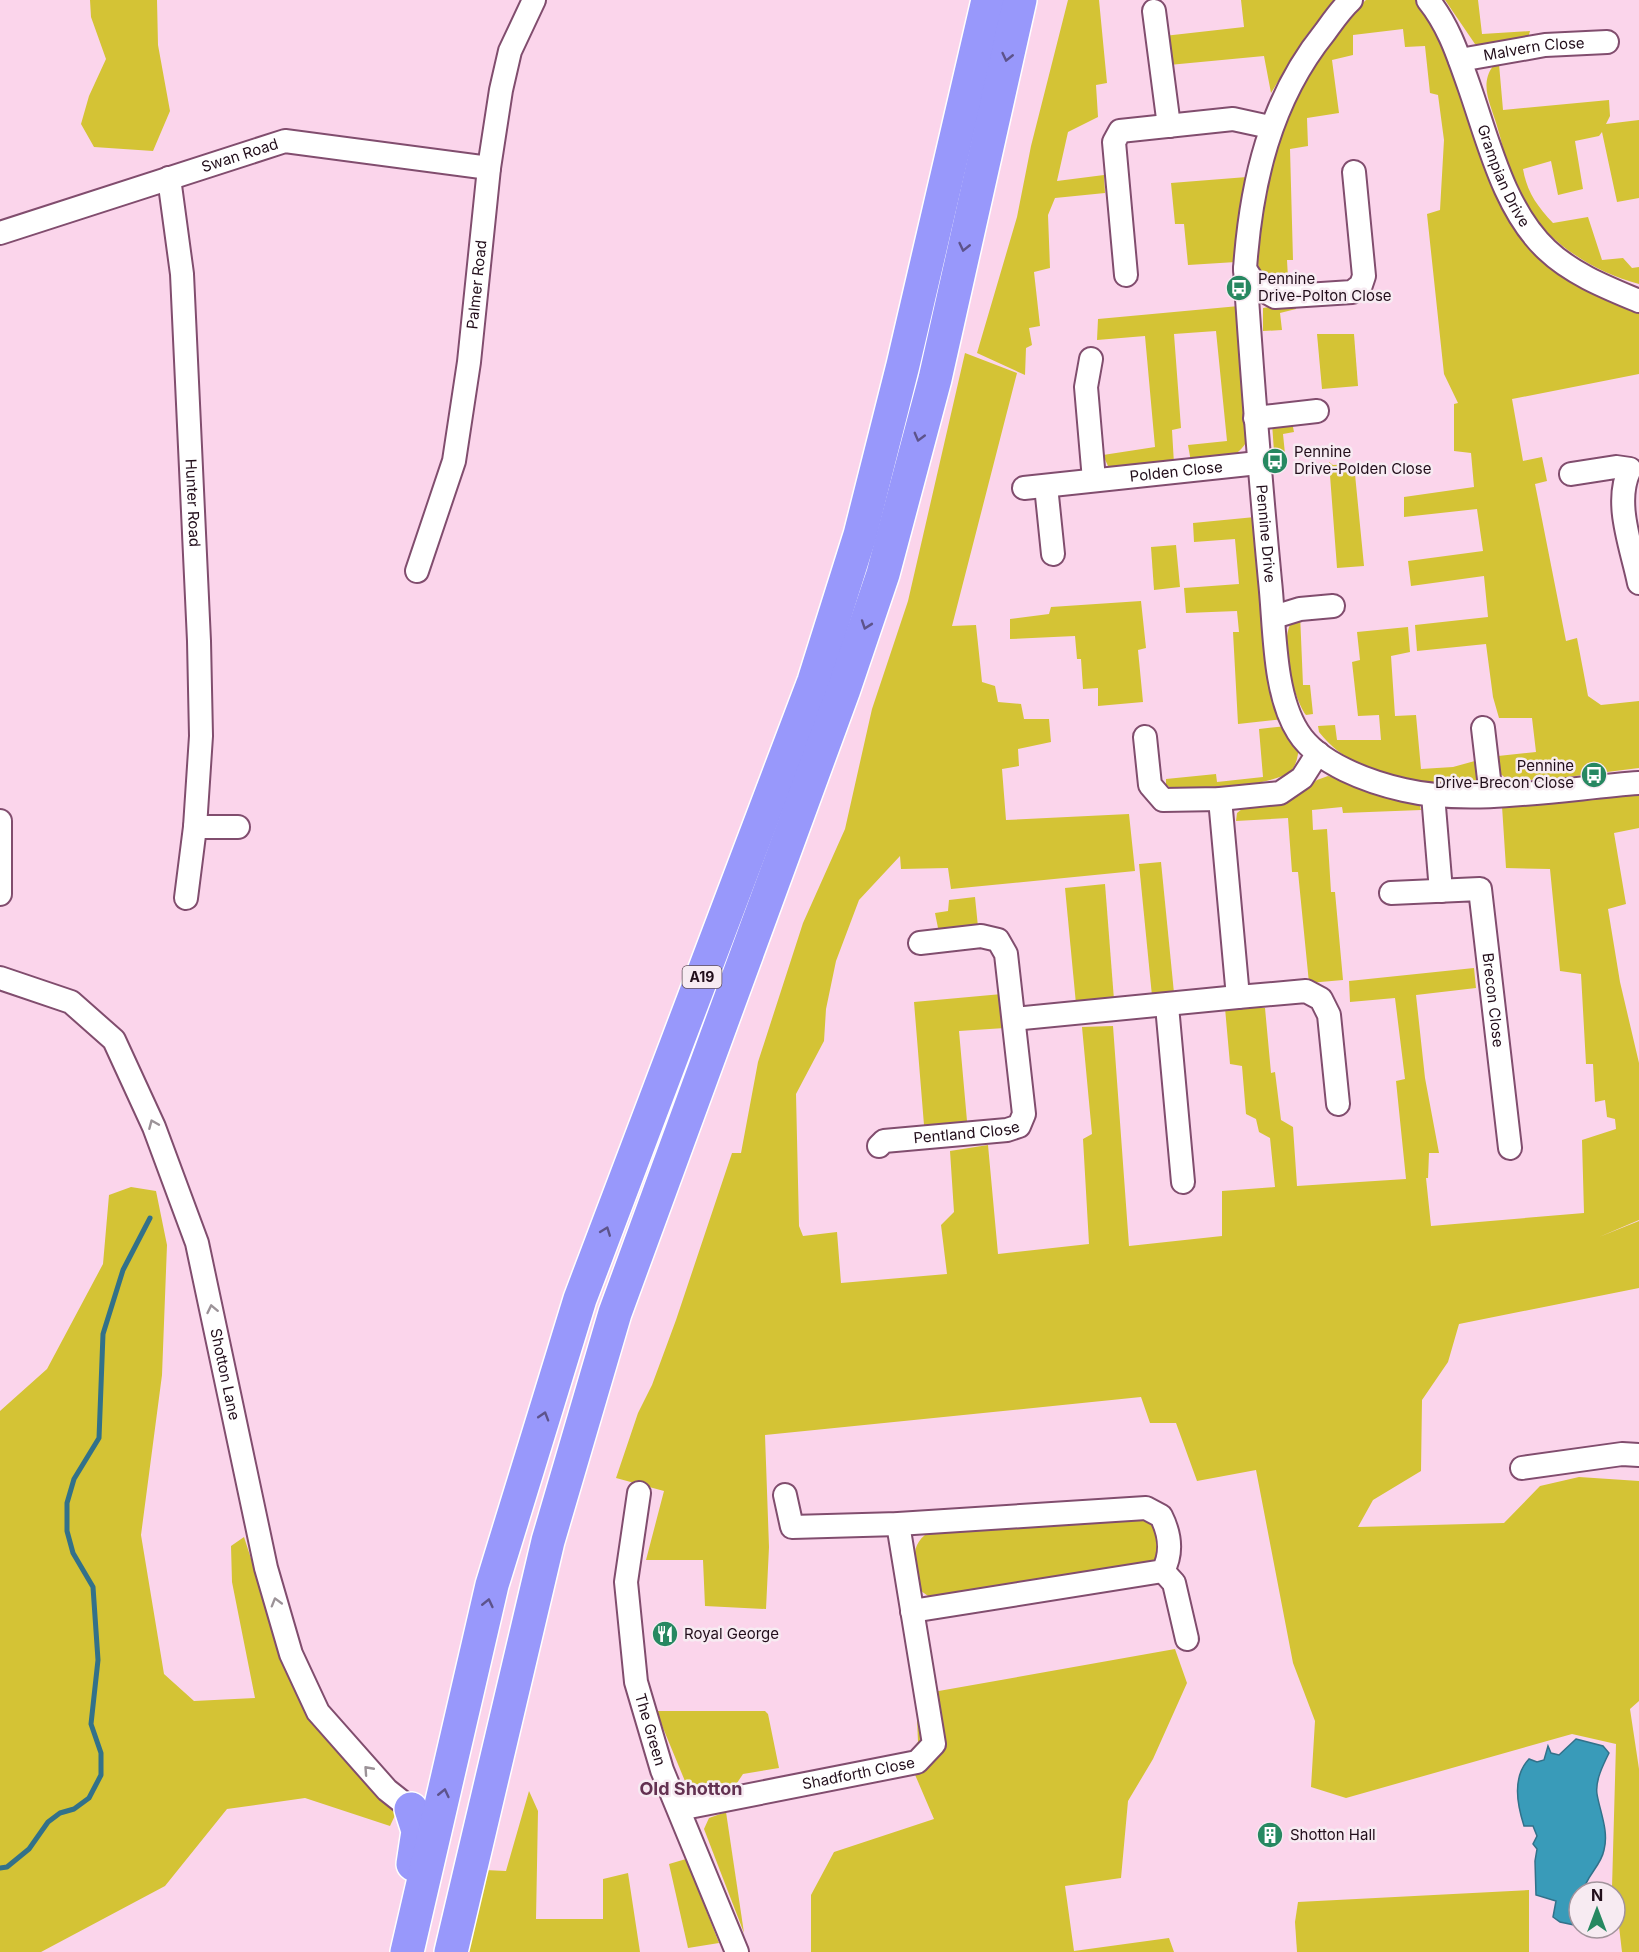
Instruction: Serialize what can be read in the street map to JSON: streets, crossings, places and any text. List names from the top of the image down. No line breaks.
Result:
{"streets":{"highway":["A19"],"street":["Malvern Close","Swan Road","Grampian Drive","Palmer Road","Polden Close","Hunter Road","Pennine Drive","Brecon Close","Pentland Close","Shotton Lane","The Green","Shadforth Close"]},"crossings":[["Malvern Close","Grampian Drive"],["Swan Road","Palmer Road"],["Swan Road","Hunter Road"],["Polden Close","Pennine Drive"],["The Green","Shadforth Close"]],"one_way":["Shotton Lane"],"districts":["Old Shotton"],"places":{"bus stop":["Pennine Drive-Polton Close","Pennine Drive-Polden Close","Pennine Drive-Brecon Close"],"restaurant":["Royal George"],"building":["Shotton Hall"]},"north":"top"}
